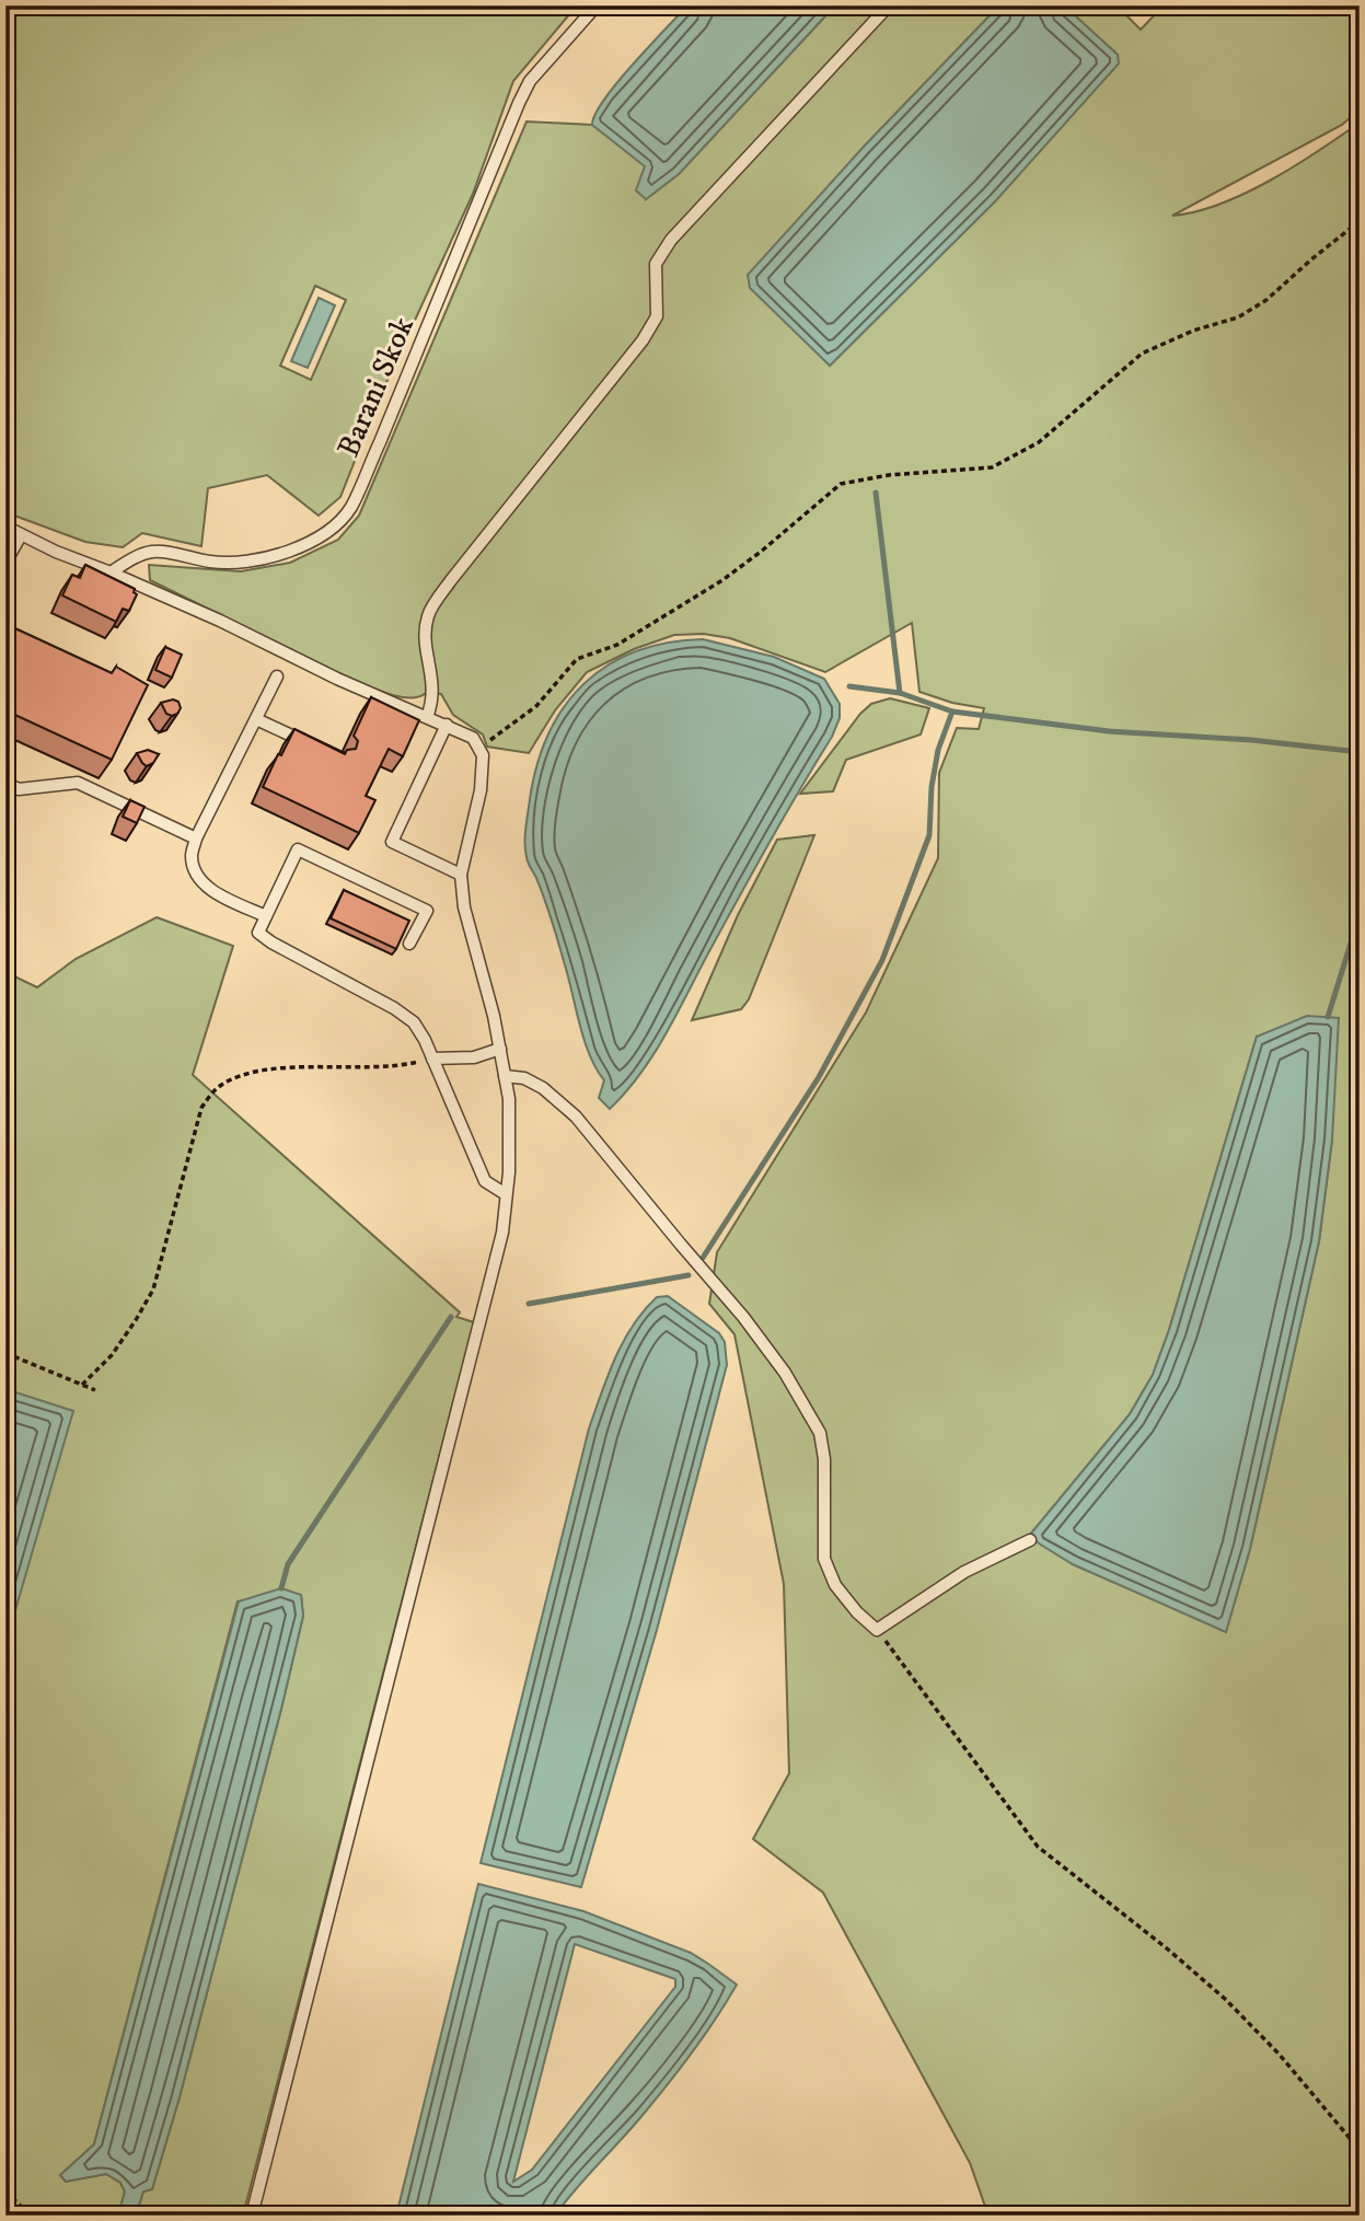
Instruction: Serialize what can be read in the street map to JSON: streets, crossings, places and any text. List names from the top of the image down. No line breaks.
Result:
{"streets":{"lane":["Barani Skok"]}}
